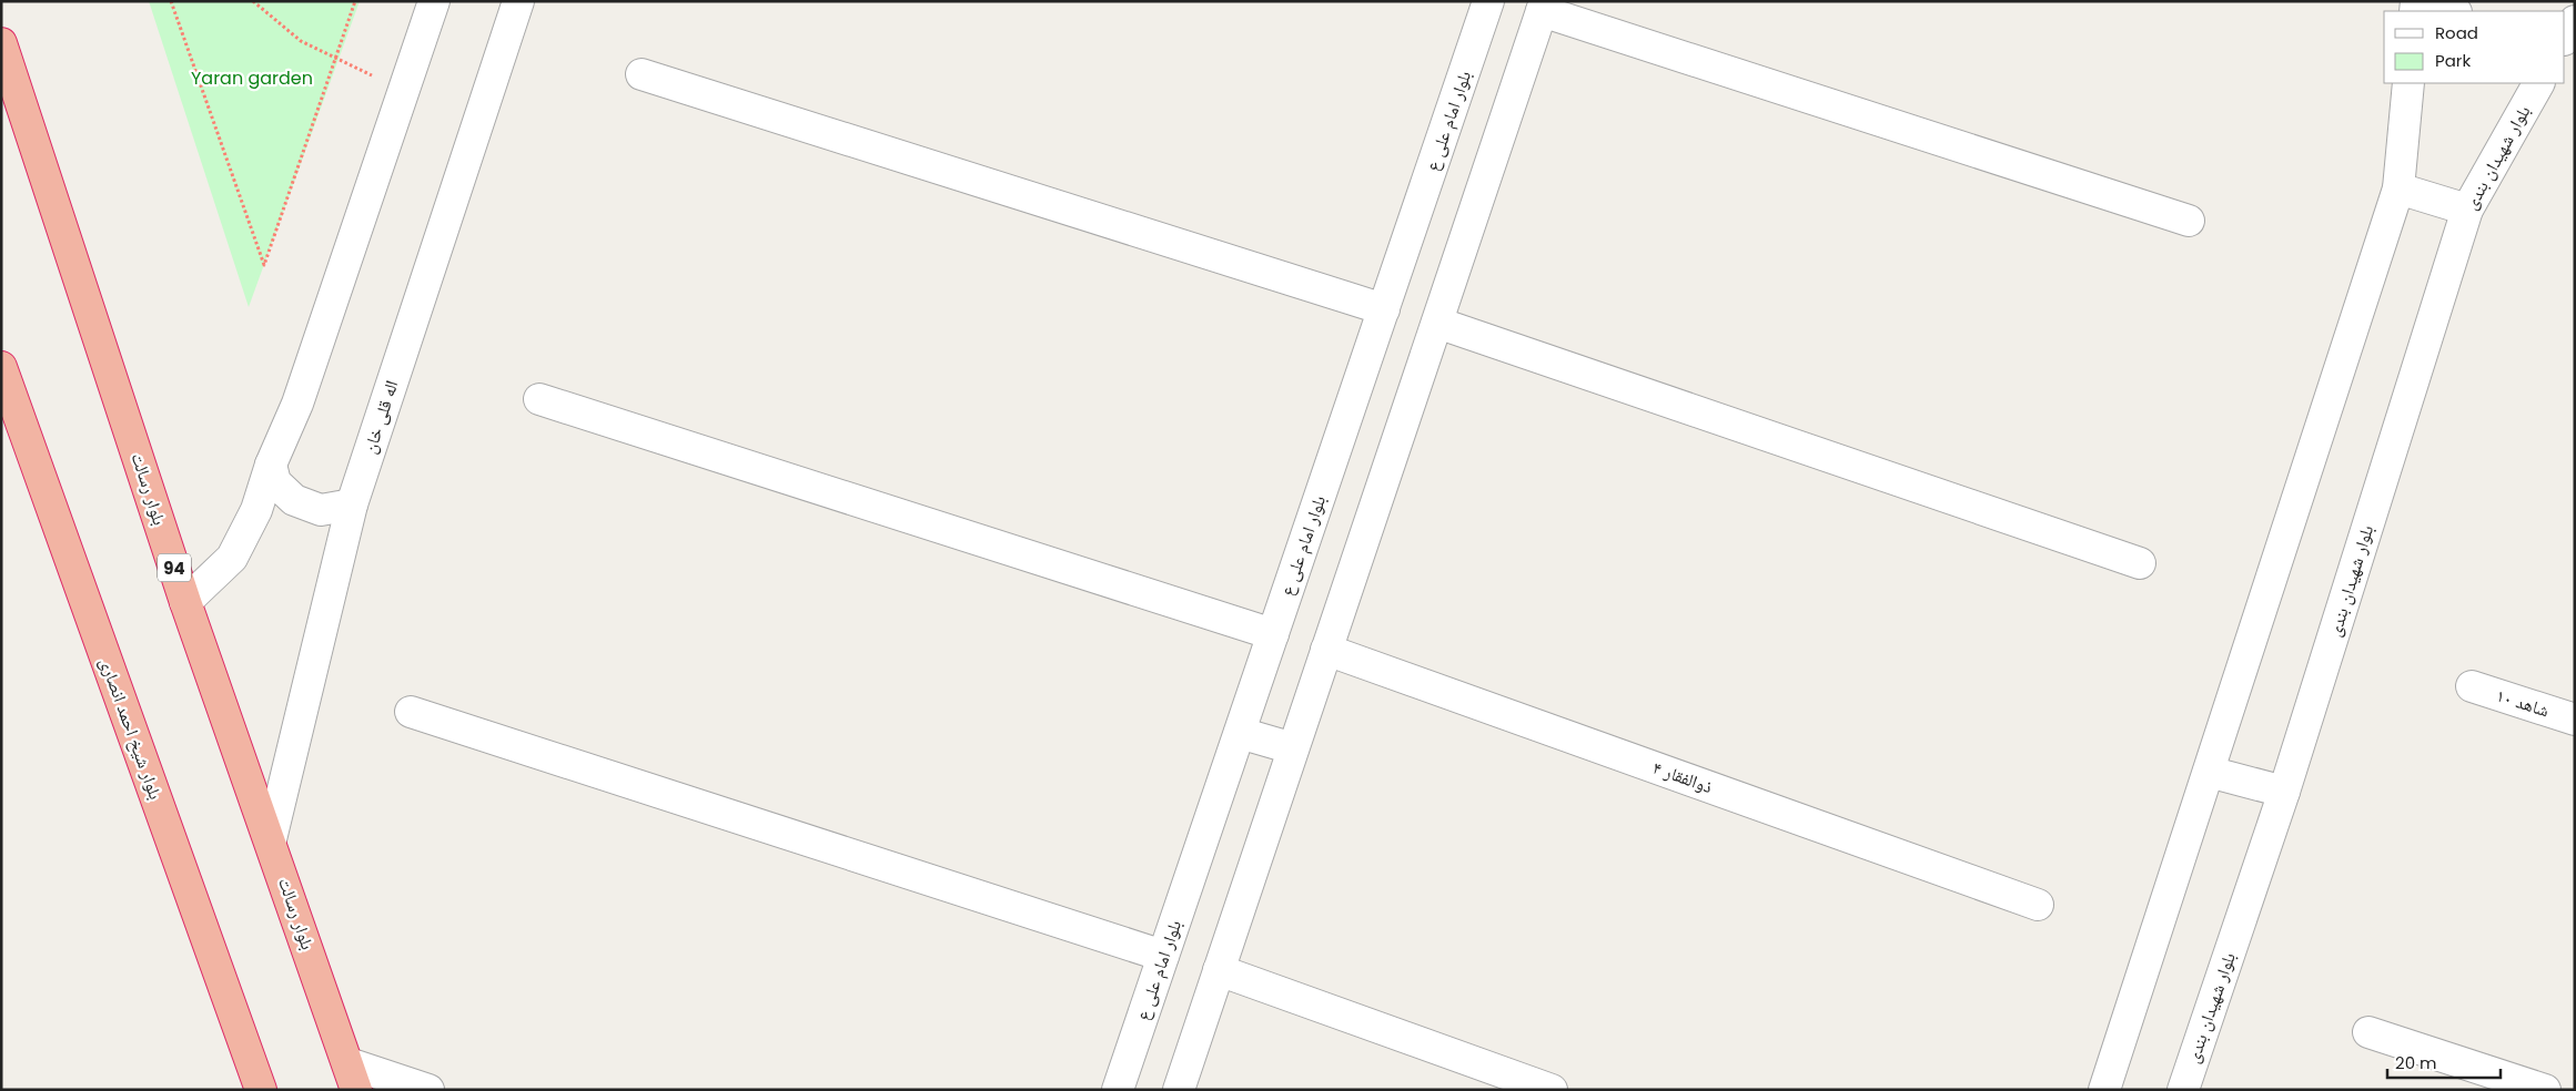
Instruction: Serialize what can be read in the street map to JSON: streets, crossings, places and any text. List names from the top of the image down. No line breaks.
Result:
{"streets":{"highway":["بلوار رسالت","94","بلوار شیخ احمد انصاری"],"street":["بلوار امام علی ع","بلوار شهیدان بندی","اله قلی خان","شاهد ۱۰","ذوالفقار ۴"]},"crossings":[["اله قلی خان","بلوار رسالت"]],"parks":["Yaran garden"],"legend":["Road","Park"],"scale_bar":"20 m"}
